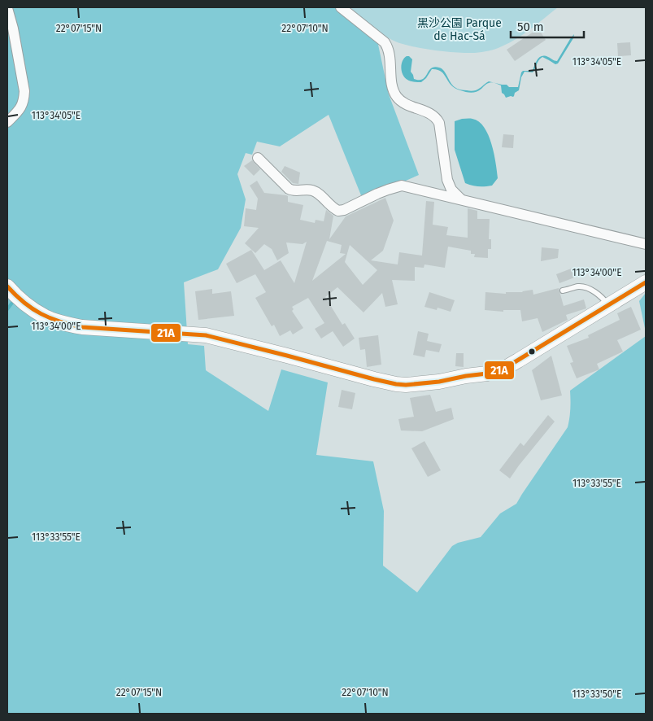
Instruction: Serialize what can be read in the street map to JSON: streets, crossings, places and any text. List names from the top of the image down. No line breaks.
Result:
{"parks":["黑沙公園 Parque de Hac-Sá"],"lines":["transit line 21A"],"scale_bar":"50 m","coordinates":["22°07'15\"N","22°07'10\"N","113°34'05\"E","113°34'00\"E","113°33'55\"E","113°33'50\"E"]}
